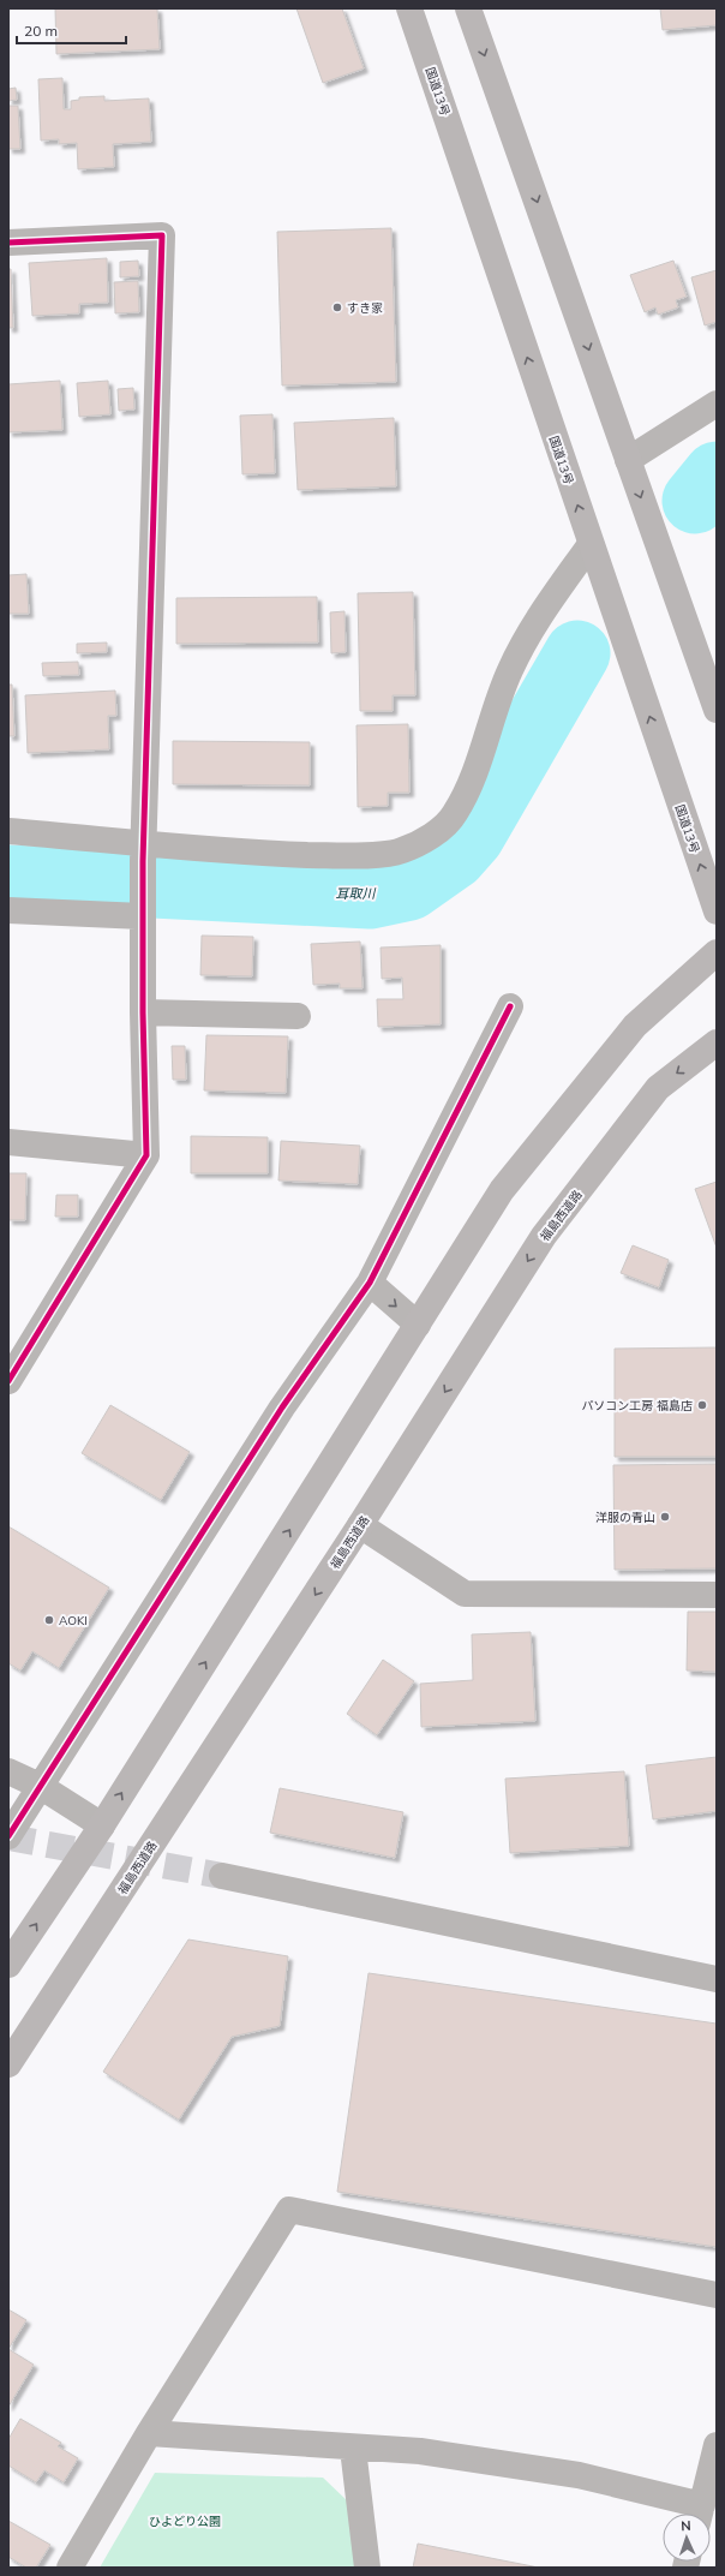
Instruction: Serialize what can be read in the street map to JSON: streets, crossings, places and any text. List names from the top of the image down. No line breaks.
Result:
{"streets":{"highway":["国道13号","福島西道路"]},"water":["耳取川"],"parks":["ひよどり公園"],"places":["すき家","パソコン工房 福島店","洋服の青山","AOKI"],"scale_bar":"20 m","north":"top"}
